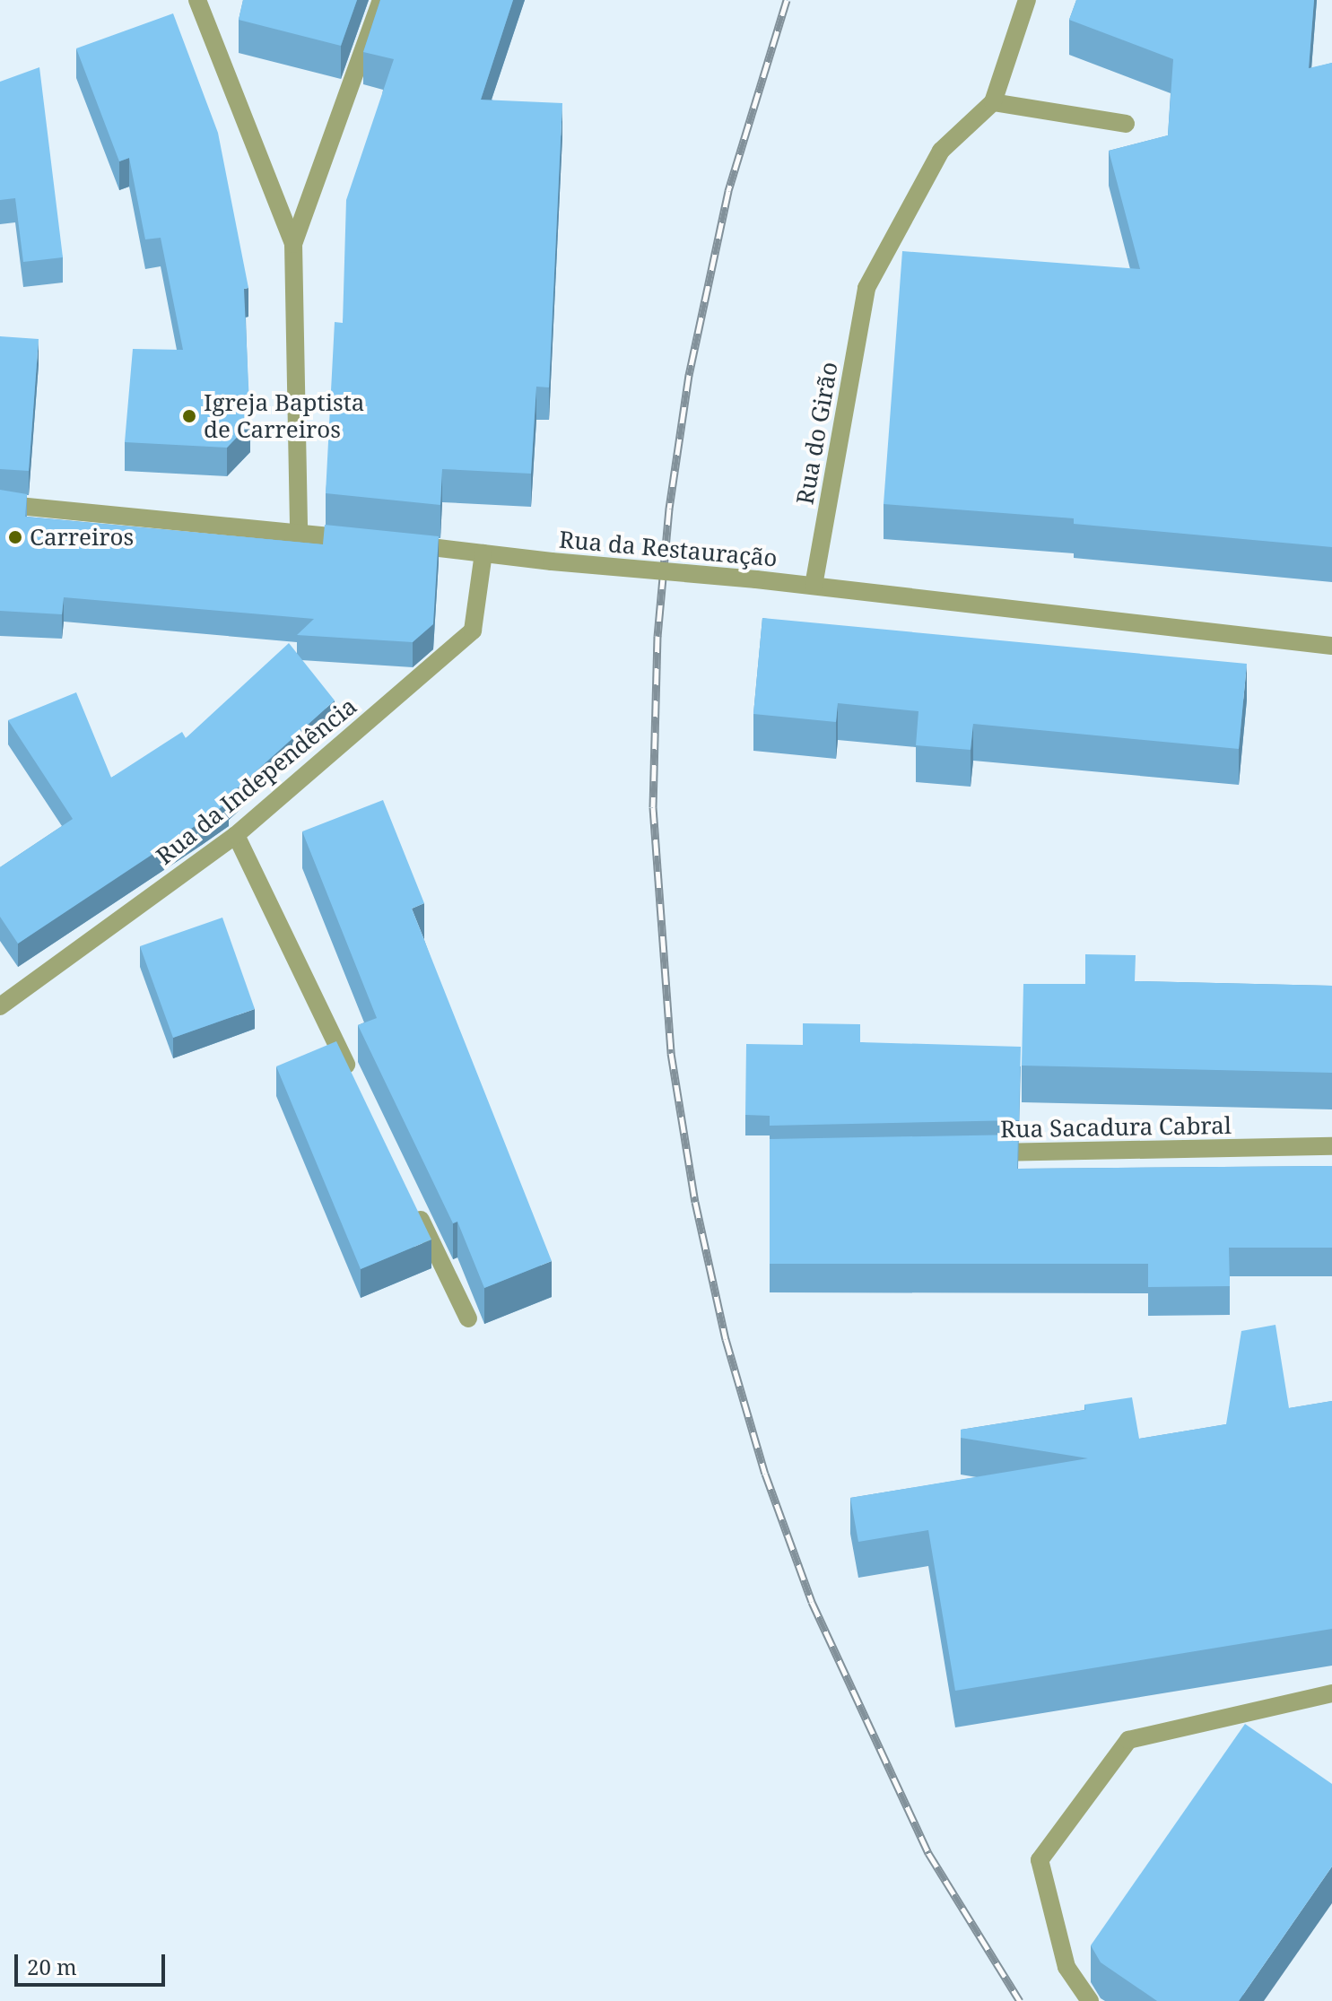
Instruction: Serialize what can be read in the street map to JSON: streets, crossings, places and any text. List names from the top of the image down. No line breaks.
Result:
{"streets":{"street":["Rua do Girão","Rua da Restauração","Rua da Independência","Rua Sacadura Cabral"]},"crossings":[["Rua do Girão","Rua da Restauração"],["Rua da Restauração","Rua da Independência"]],"places":["Igreja Baptista de Carreiros","Carreiros"],"scale_bar":"20 m"}
